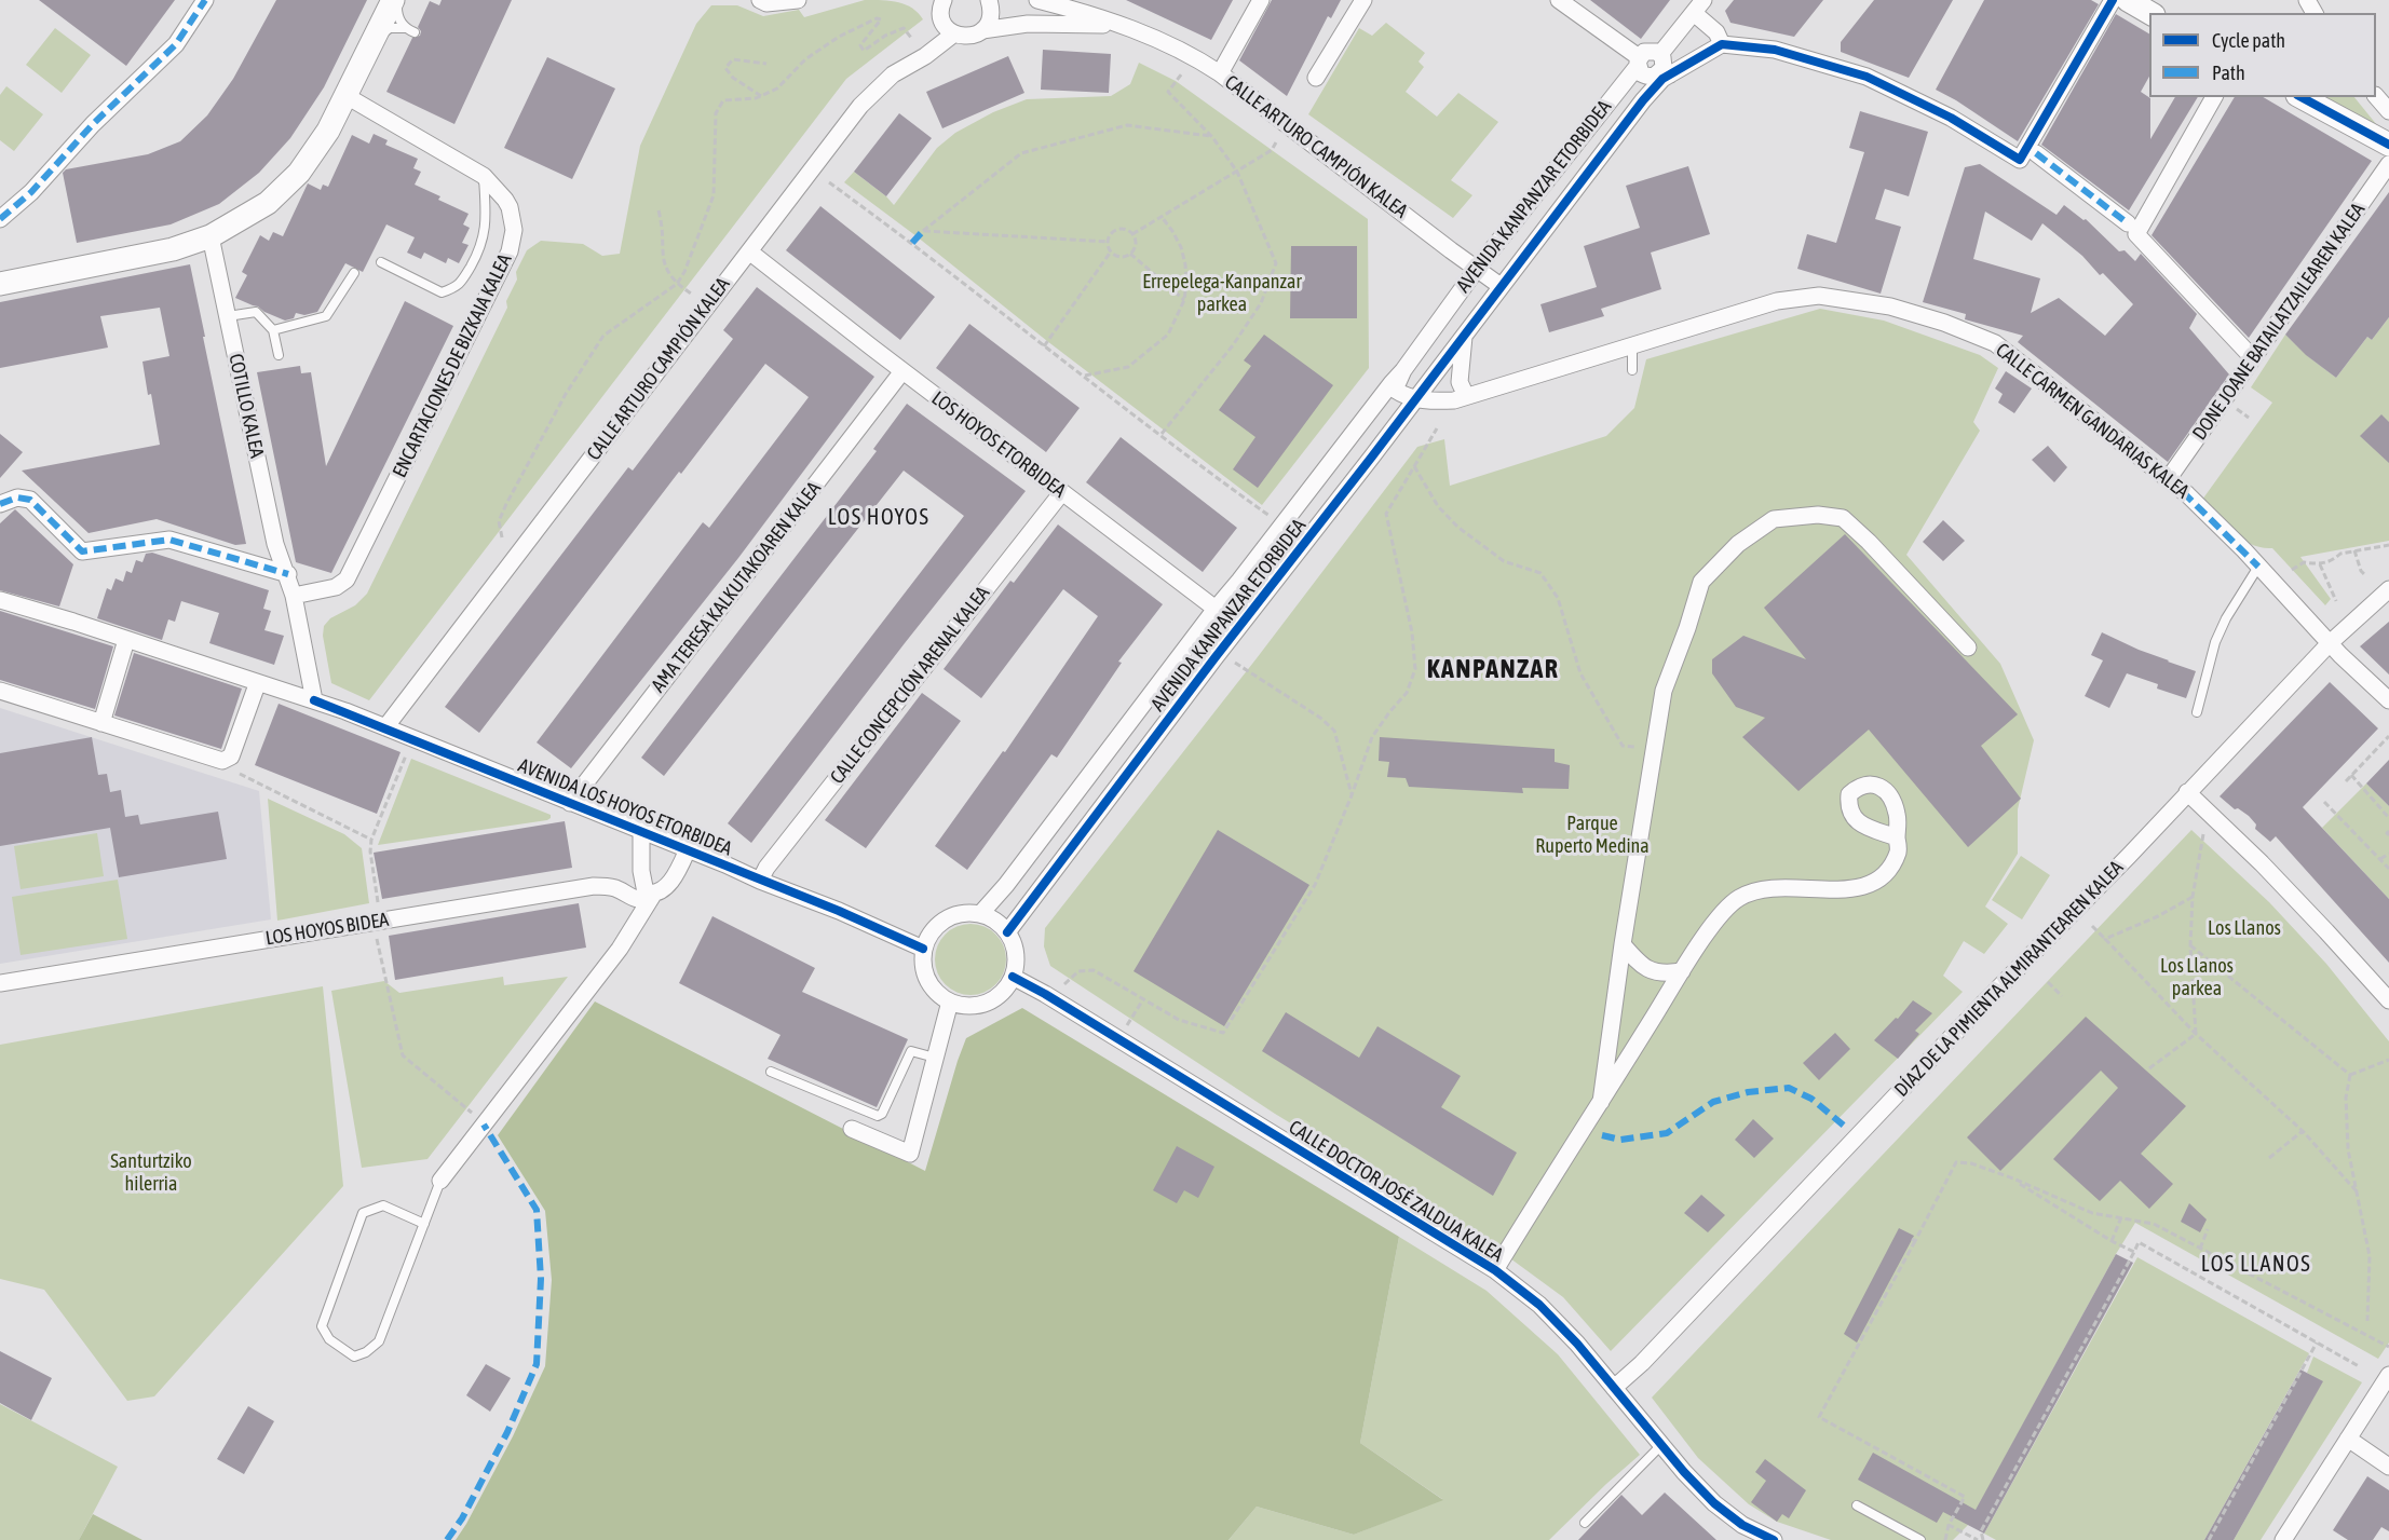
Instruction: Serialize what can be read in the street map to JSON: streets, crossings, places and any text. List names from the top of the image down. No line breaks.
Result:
{"streets":{"street":["CALLE ARTURO CAMPIÓN KALEA","AVENIDA KANPANZAR ETORBIDEA","DONE JOANE BATAILATZAILEAREN KALEA","ENCARTACIONES DE BIZKAIA KALEA","COTILLO KALEA","CALLE CARMEN GANDARIAS KALEA","LOS HOYOS ETORBIDEA","AMA TERESA KALKUTAKOAREN KALEA","CALLE CONCEPCIÓN ARENAL KALEA","AVENIDA LOS HOYOS ETORBIDEA","LOS HOYOS BIDEA","DÍAZ DE LA PIMIENTA ALMIRANTEAREN KALEA","CALLE DOCTOR JOSÉ ZALDUA KALEA"]},"crossings":[["CALLE ARTURO CAMPIÓN KALEA","AVENIDA KANPANZAR ETORBIDEA"],["CALLE ARTURO CAMPIÓN KALEA","LOS HOYOS ETORBIDEA"],["CALLE ARTURO CAMPIÓN KALEA","AVENIDA LOS HOYOS ETORBIDEA"],["AVENIDA KANPANZAR ETORBIDEA","CALLE CARMEN GANDARIAS KALEA"],["AVENIDA KANPANZAR ETORBIDEA","LOS HOYOS ETORBIDEA"],["AVENIDA KANPANZAR ETORBIDEA","AVENIDA LOS HOYOS ETORBIDEA"],["AVENIDA KANPANZAR ETORBIDEA","CALLE DOCTOR JOSÉ ZALDUA KALEA"],["DONE JOANE BATAILATZAILEAREN KALEA","CALLE CARMEN GANDARIAS KALEA"],["ENCARTACIONES DE BIZKAIA KALEA","COTILLO KALEA"],["COTILLO KALEA","AVENIDA LOS HOYOS ETORBIDEA"],["CALLE CARMEN GANDARIAS KALEA","DÍAZ DE LA PIMIENTA ALMIRANTEAREN KALEA"],["LOS HOYOS ETORBIDEA","AMA TERESA KALKUTAKOAREN KALEA"],["LOS HOYOS ETORBIDEA","CALLE CONCEPCIÓN ARENAL KALEA"],["AMA TERESA KALKUTAKOAREN KALEA","AVENIDA LOS HOYOS ETORBIDEA"],["CALLE CONCEPCIÓN ARENAL KALEA","AVENIDA LOS HOYOS ETORBIDEA"],["AVENIDA LOS HOYOS ETORBIDEA","CALLE DOCTOR JOSÉ ZALDUA KALEA"],["DÍAZ DE LA PIMIENTA ALMIRANTEAREN KALEA","CALLE DOCTOR JOSÉ ZALDUA KALEA"]],"districts":["LOS HOYOS","KANPANZAR","LOS LLANOS"],"parks":["Errepelega-Kanpanzar parkea","Parque Ruperto Medina","Los Llanos","Los Llanos parkea","Santurtziko hilerria"],"legend":["Cycle path","Path"]}
